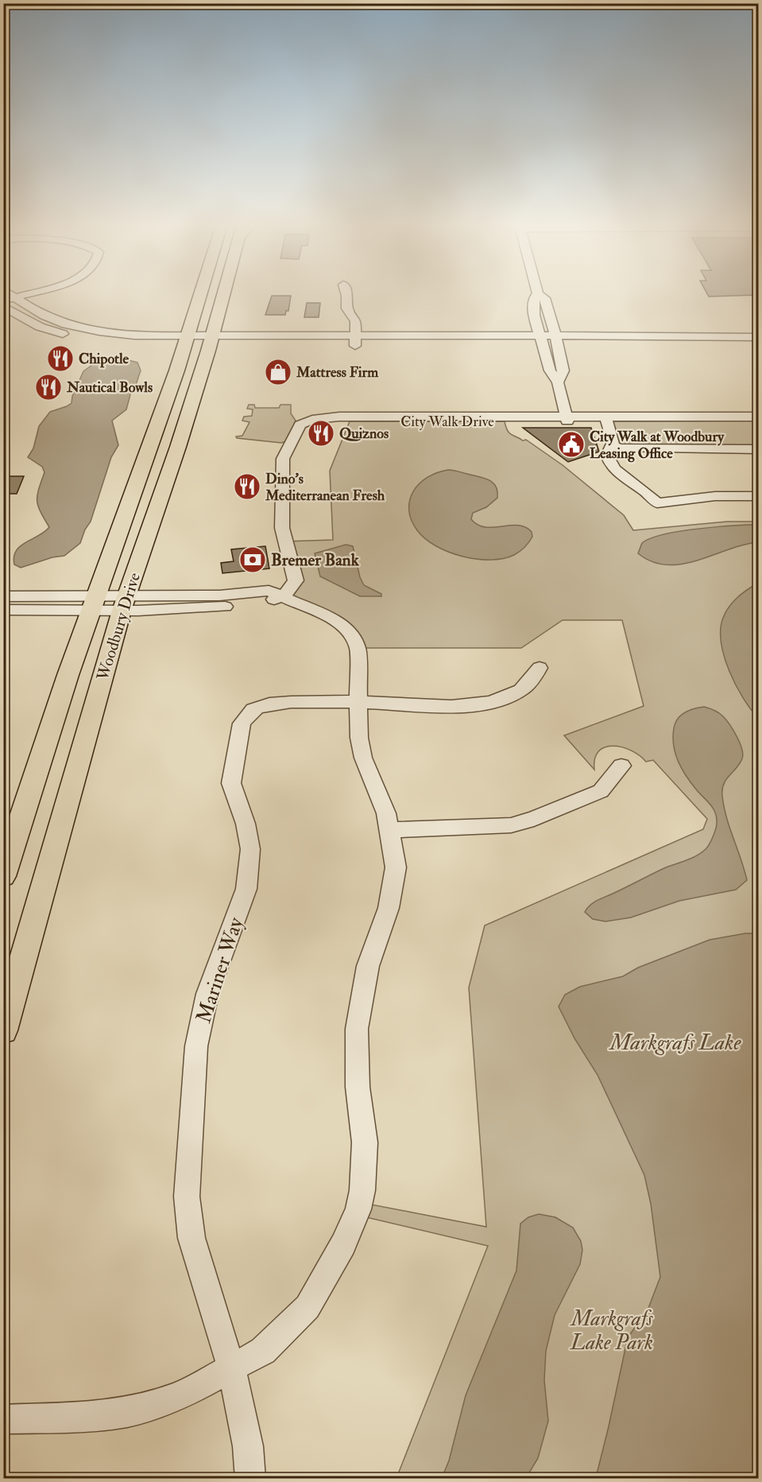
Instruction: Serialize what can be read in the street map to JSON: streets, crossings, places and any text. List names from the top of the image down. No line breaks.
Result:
{"streets":{"main road":["Woodbury Drive"],"street":["City Walk Drive","Mariner Way"]},"water":["Markgrafs Lake"],"parks":["Markgrafs Lake Park"],"places":{"restaurant":["Chipotle","Nautical Bowls","Quiznos","Dino's Mediterranean Fresh"],"shop":["Mattress Firm"],"public building":["City Walk at Woodbury Leasing Office"],"bank":["Bremer Bank"]}}
